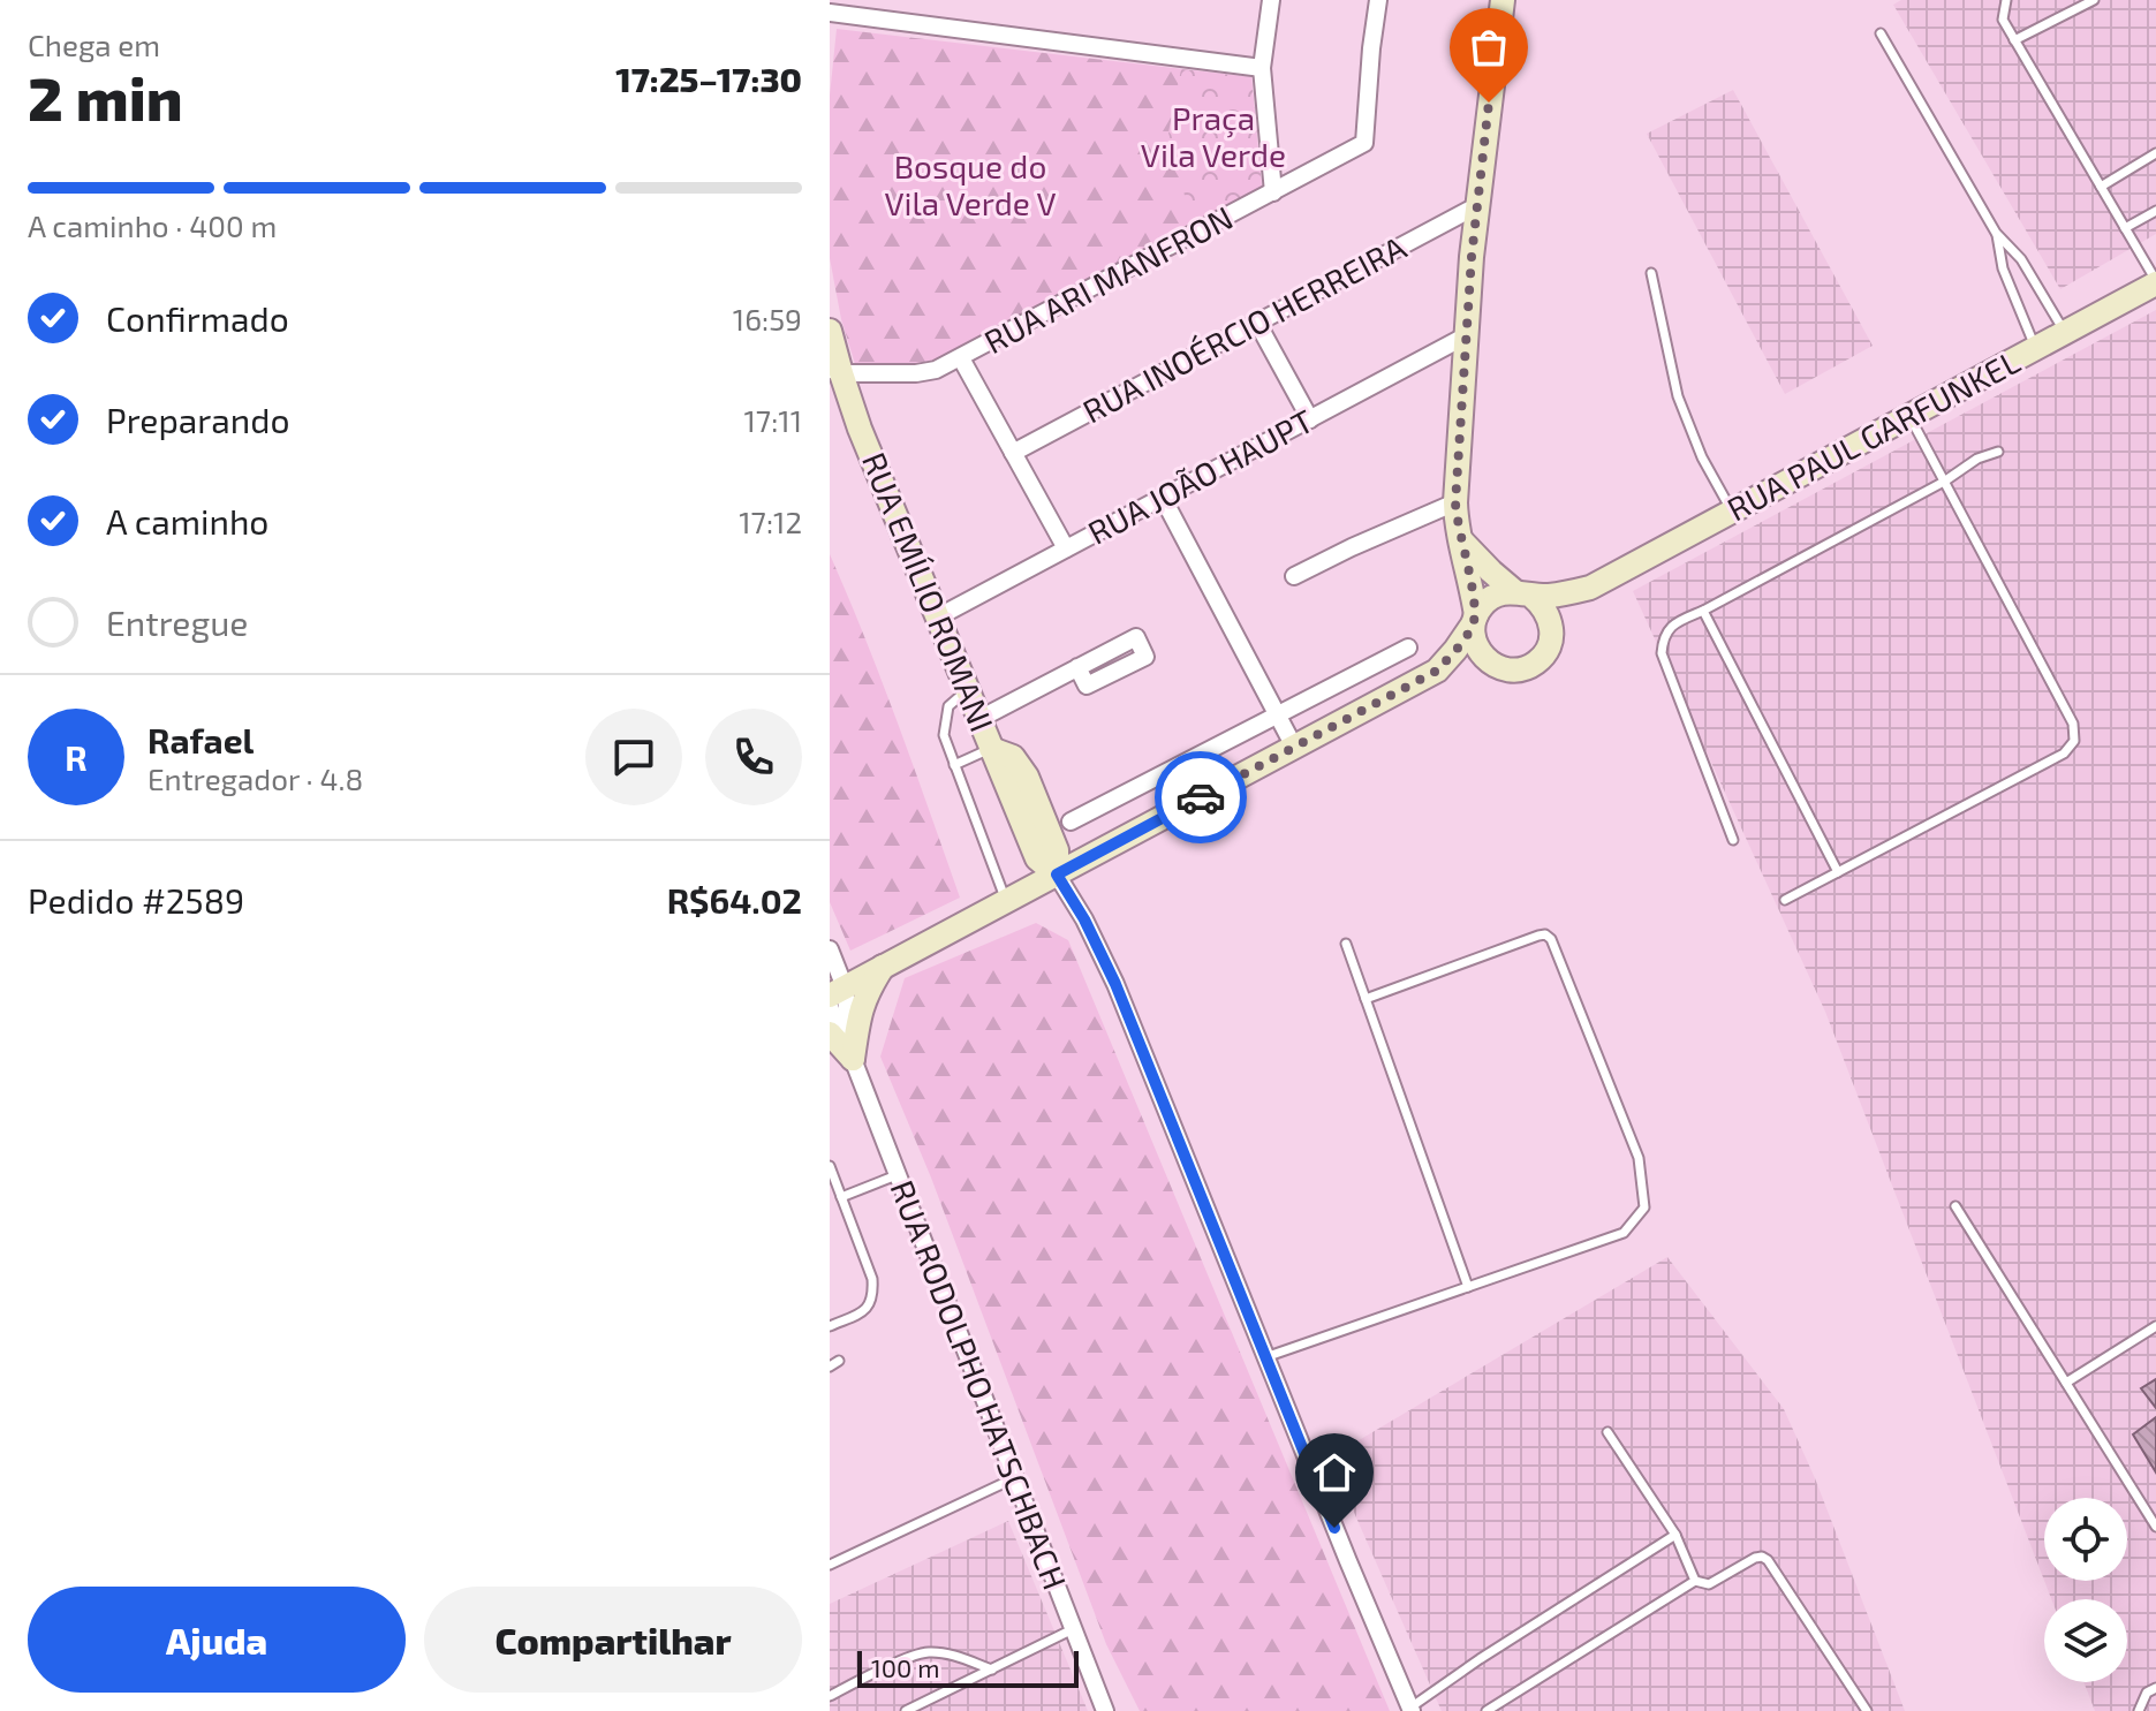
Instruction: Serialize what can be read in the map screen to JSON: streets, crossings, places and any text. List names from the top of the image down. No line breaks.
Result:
{"streets":{"main road":["RUA PAUL GARFUNKEL","RUA EMÍLIO ROMANI"],"street":["RUA ARI MANFRON","RUA INOÉRCIO HERREIRA","RUA JOÃO HAUPT","RUA RODOLPHO HATSCHBACH"]},"crossings":[["RUA ARI MANFRON","RUA EMÍLIO ROMANI"],["RUA JOÃO HAUPT","RUA EMÍLIO ROMANI"]],"parks":["Praça Vila Verde","Bosque do Vila Verde V"],"scale_bar":"100 m","page":{"heading":["2 min","Chega em","17:25–17:30"],"panel":["Rafael","Entregador · 4.8","Pedido #2589","R$64.02"],"bar":"A caminho · 400 m","list":[["Confirmado","16:59"],["Preparando","17:11"],["A caminho","17:12"],"Entregue"],"round":"R","buttons":["Ajuda","Compartilhar"],"scale":"100 m"}}
